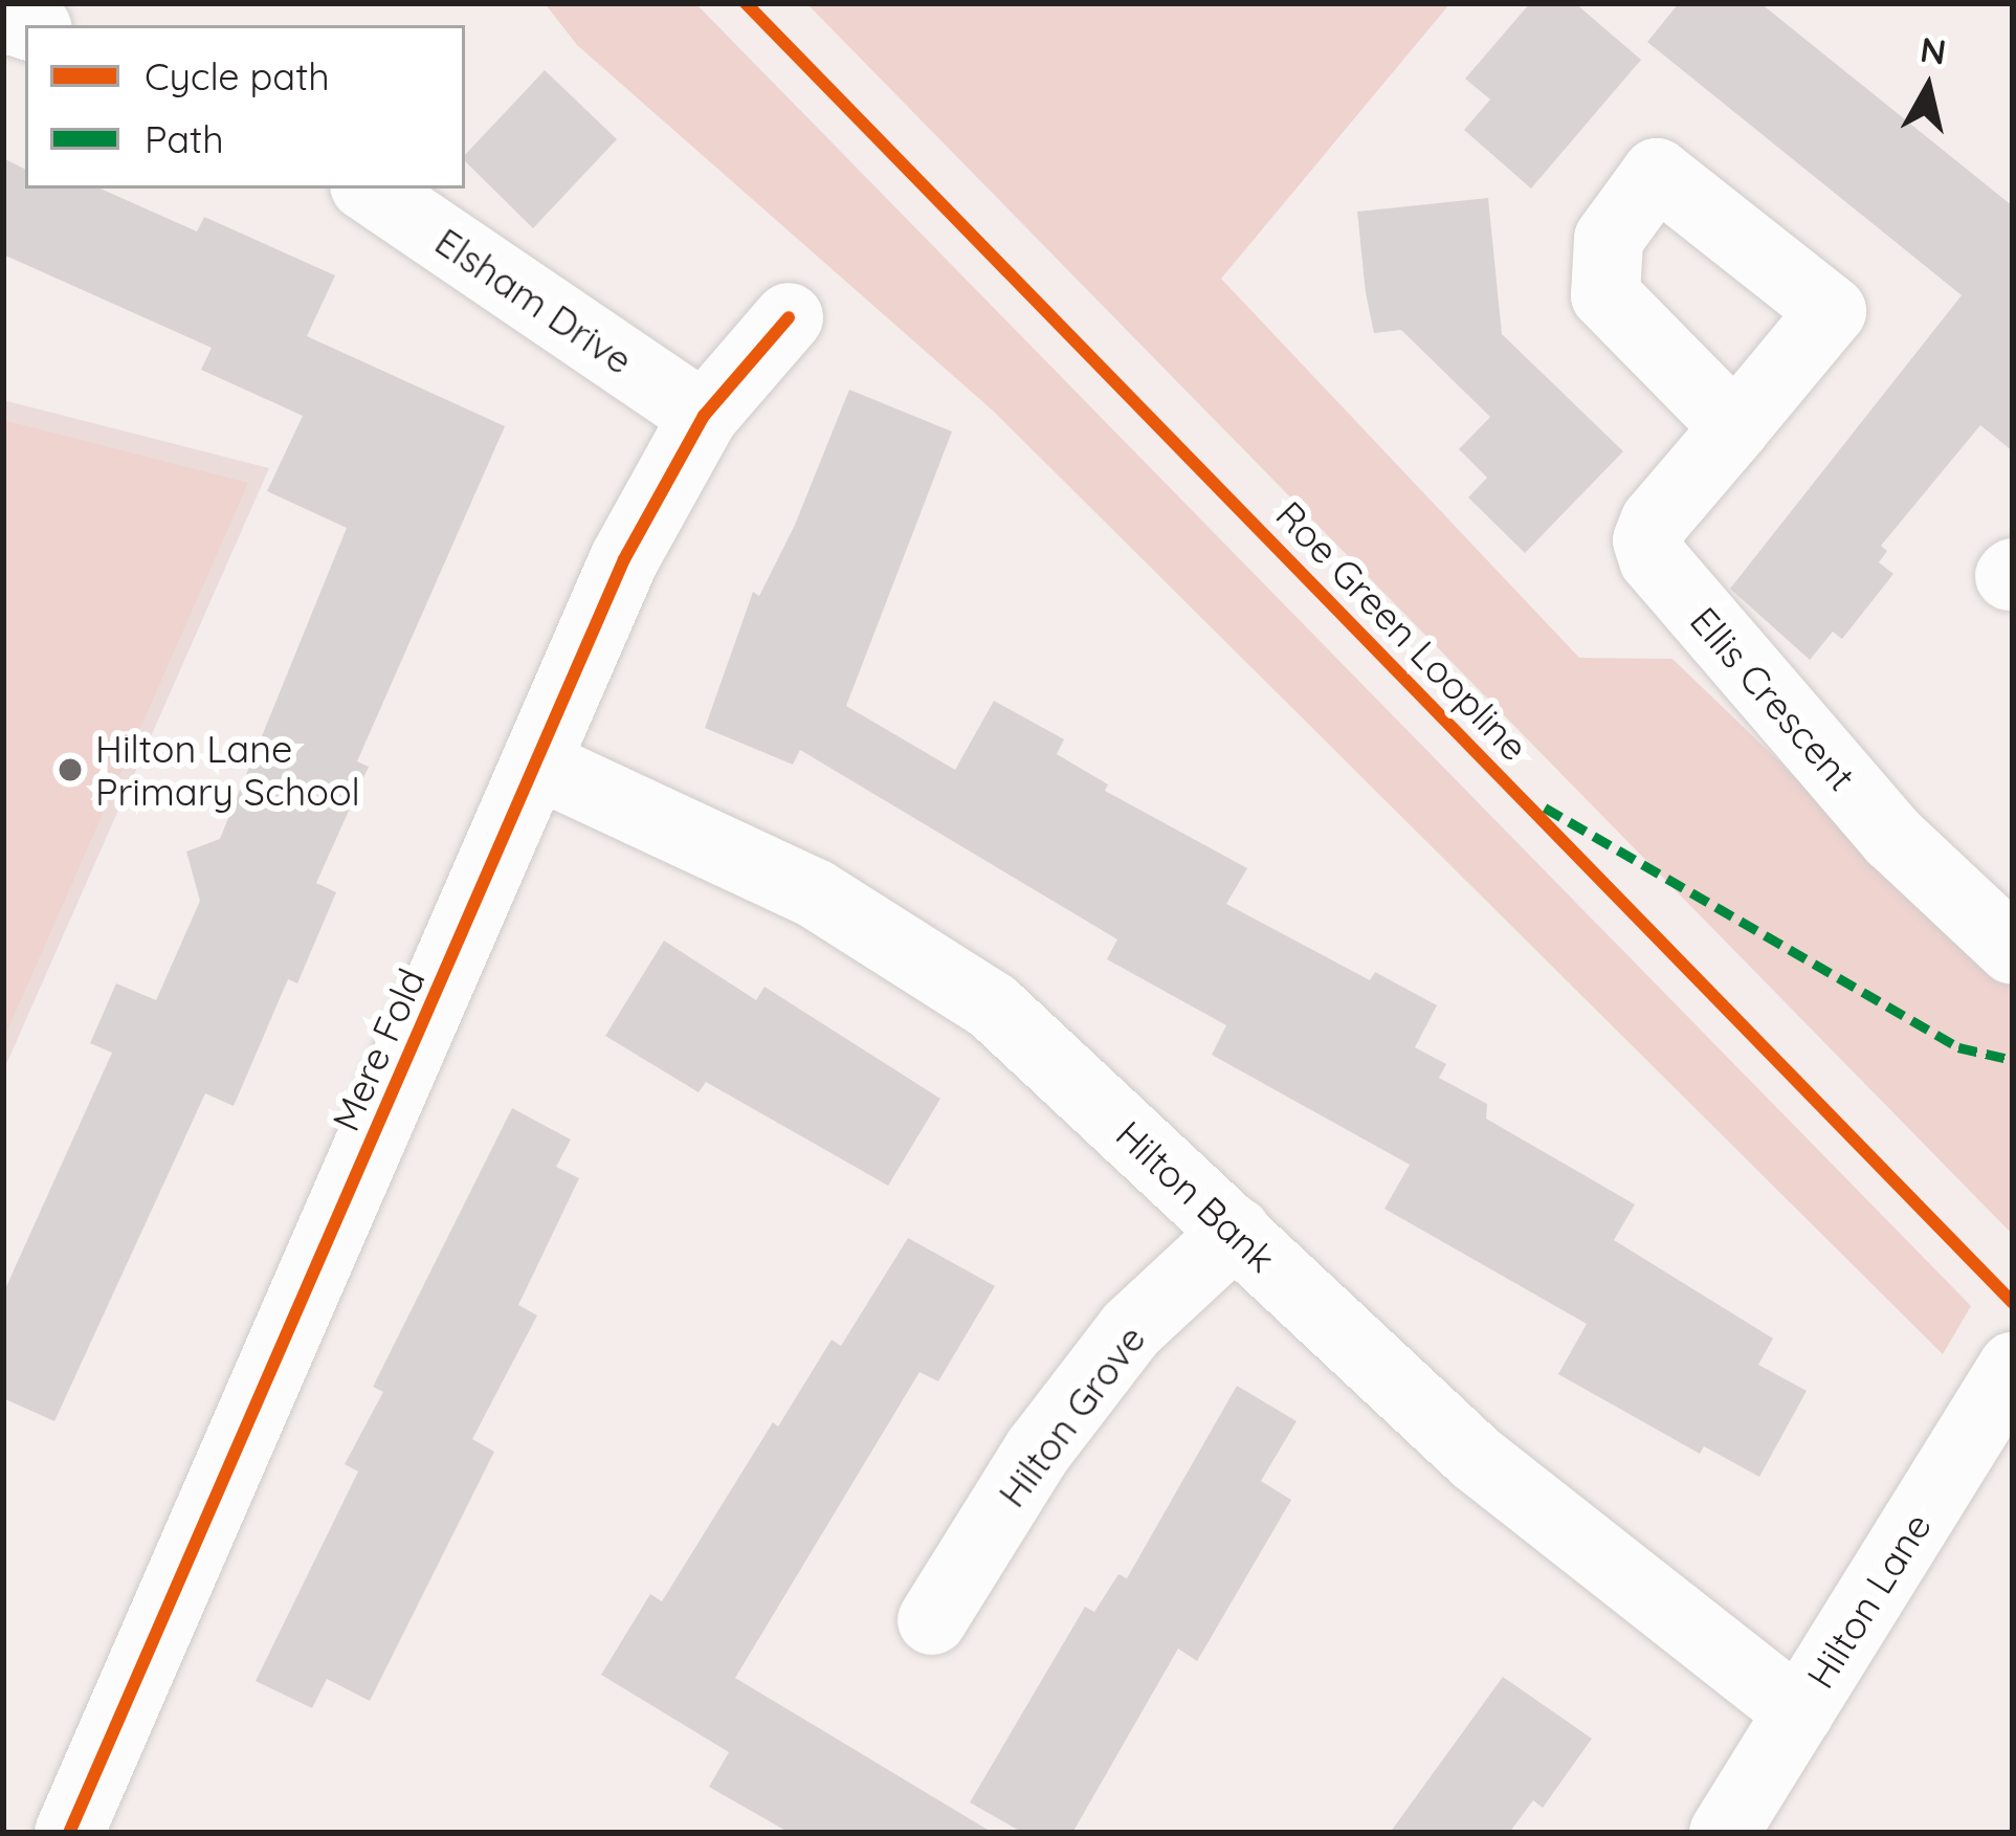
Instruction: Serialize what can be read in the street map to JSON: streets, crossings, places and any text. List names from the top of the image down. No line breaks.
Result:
{"streets":{"street":["Elsham Drive","Ellis Crescent","Mere Fold","Hilton Bank","Hilton Grove","Hilton Lane"],"cycle path":["Roe Green Loopline"]},"crossings":[["Elsham Drive","Mere Fold"],["Mere Fold","Hilton Bank"],["Hilton Bank","Hilton Grove"],["Hilton Bank","Hilton Lane"]],"places":["Hilton Lane Primary School"],"legend":["Cycle path","Path"],"north":"top"}
